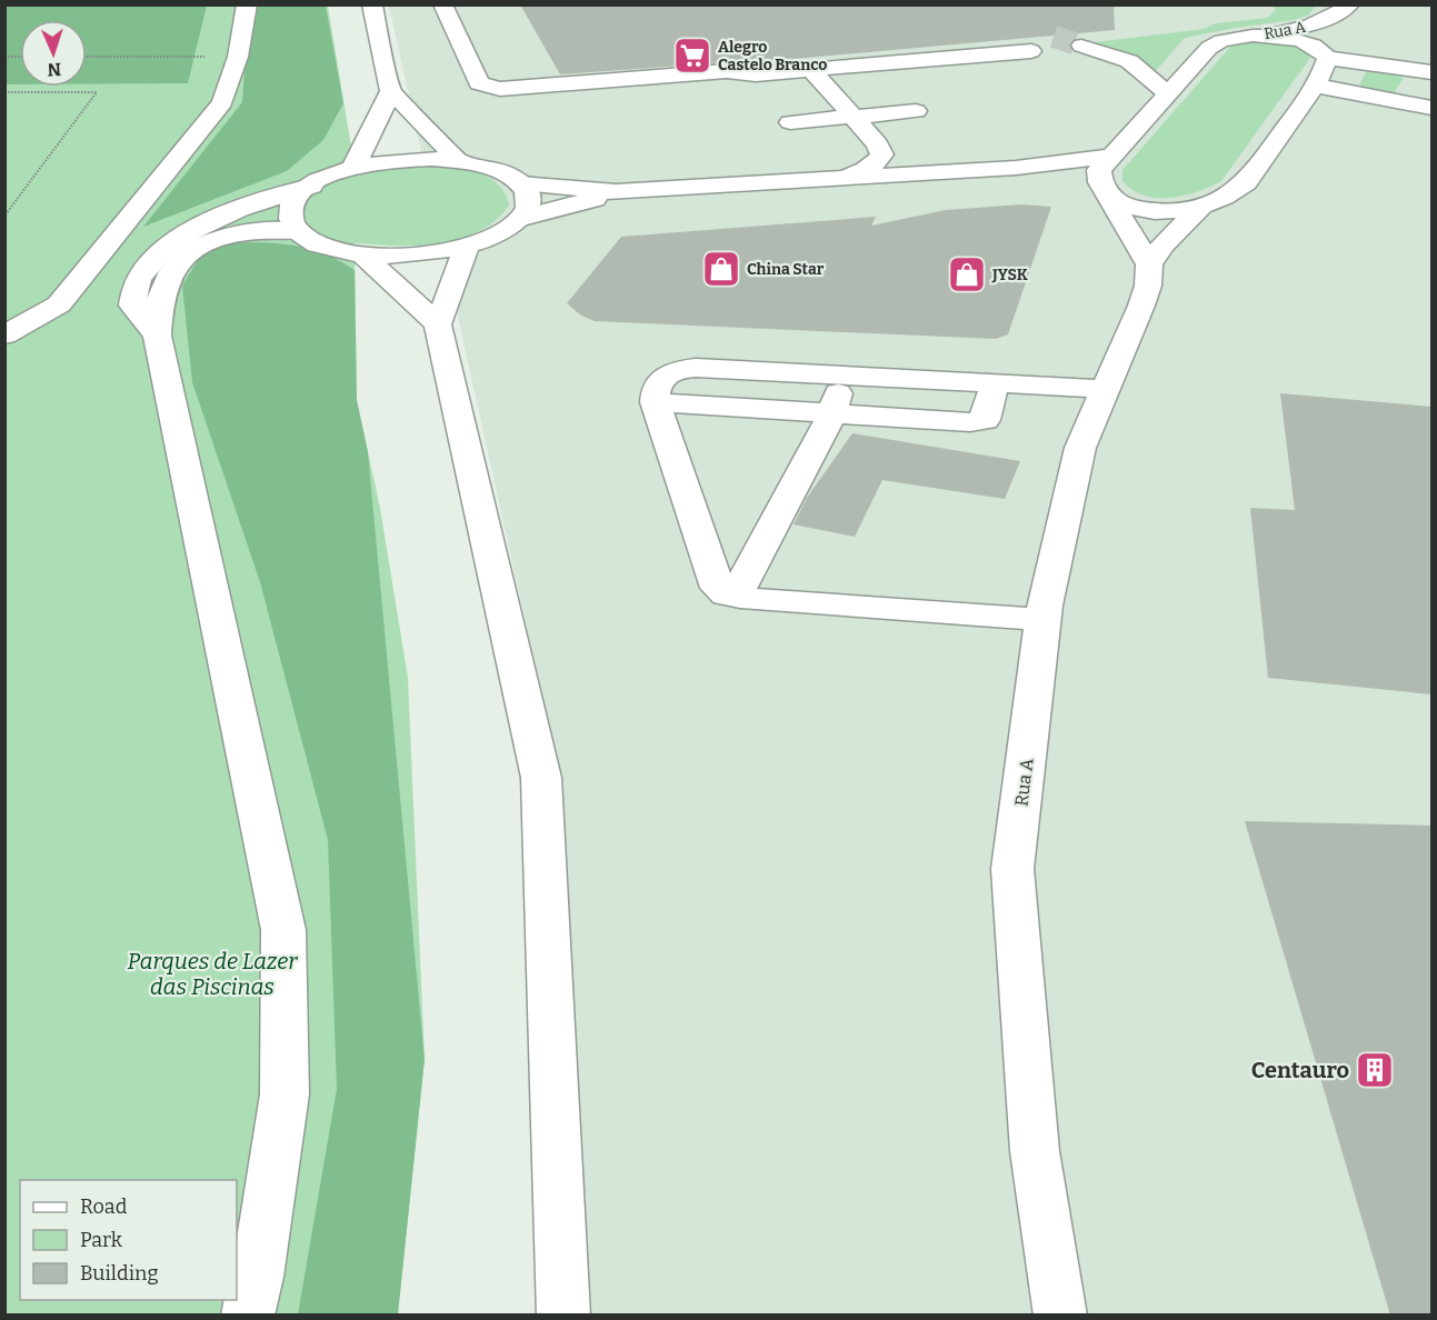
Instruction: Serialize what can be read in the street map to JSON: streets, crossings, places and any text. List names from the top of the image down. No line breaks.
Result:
{"streets":{"street":["Rua A"]},"parks":["Parques de Lazer das Piscinas"],"places":{"supermarket":["Alegro Castelo Branco"],"shop":["China Star","JYSK"],"building":["Centauro"]},"legend":["Road","Park","Building"],"north":"bottom"}
